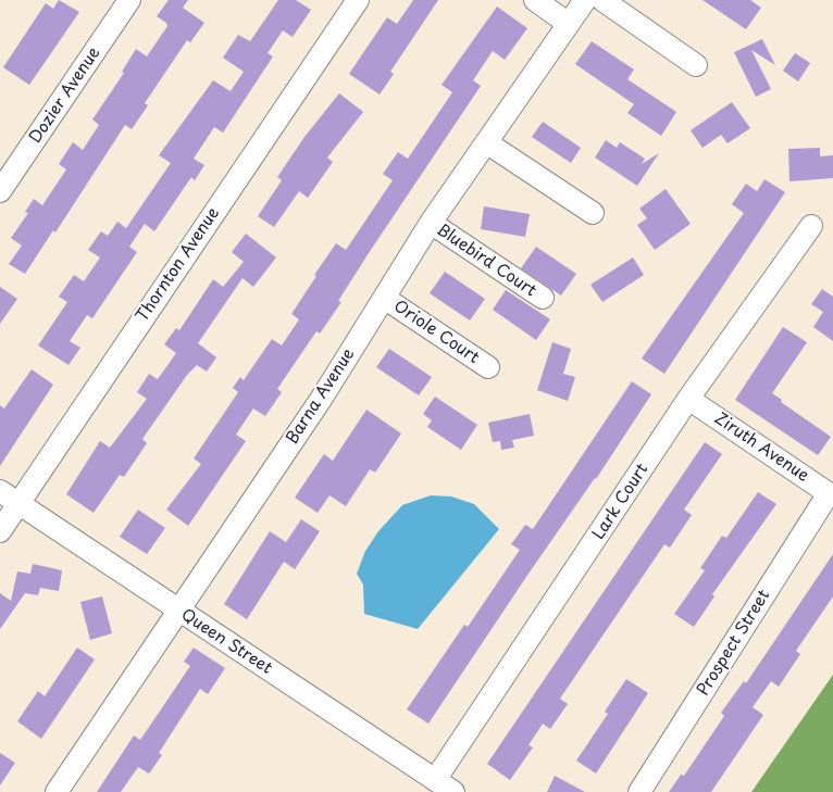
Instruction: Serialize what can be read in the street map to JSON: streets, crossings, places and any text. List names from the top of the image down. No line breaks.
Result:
{"streets":{"street":["Dozier Avenue","Bluebird Court","Thornton Avenue","Oriole Court","Barna Avenue","Ziruth Avenue","Lark Court","Queen Street","Prospect Street"]},"crossings":[["Bluebird Court","Barna Avenue"],["Thornton Avenue","Queen Street"],["Oriole Court","Barna Avenue"],["Barna Avenue","Queen Street"],["Ziruth Avenue","Lark Court"],["Ziruth Avenue","Prospect Street"],["Lark Court","Queen Street"]]}
